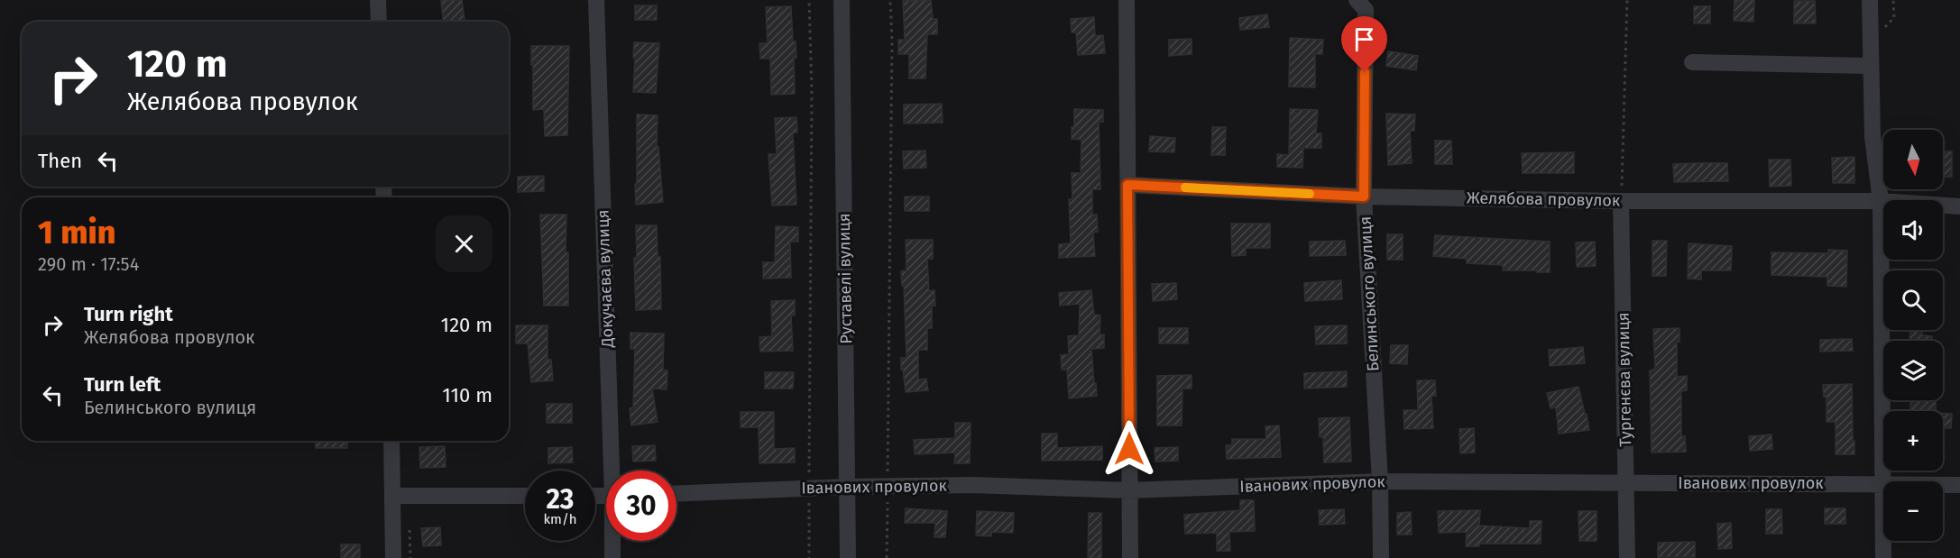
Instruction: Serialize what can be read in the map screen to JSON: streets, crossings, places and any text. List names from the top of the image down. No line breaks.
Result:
{"streets":{"street":["Желябова провулок","Докучаєва вулиця","Руставелі вулиця","Белинського вулиця","Тургенєва вулиця","Іванових провулок"]},"crossings":[["Желябова провулок","Белинського вулиця"],["Желябова провулок","Тургенєва вулиця"],["Руставелі вулиця","Іванових провулок"],["Белинського вулиця","Іванових провулок"],["Тургенєва вулиця","Іванових провулок"]],"north":"bottom","page":{"turn":["120 m","Желябова провулок"],"map_buttons":["+","−"],"then":"Then","heading":["1 min","290 m · 17:54"],"list":[{"name":"Turn right","note":"Желябова провулок","value":"120 m"},{"name":"Turn left","note":"Белинського вулиця","value":"110 m"}],"speed":"23 km/h","limit":"30"}}
